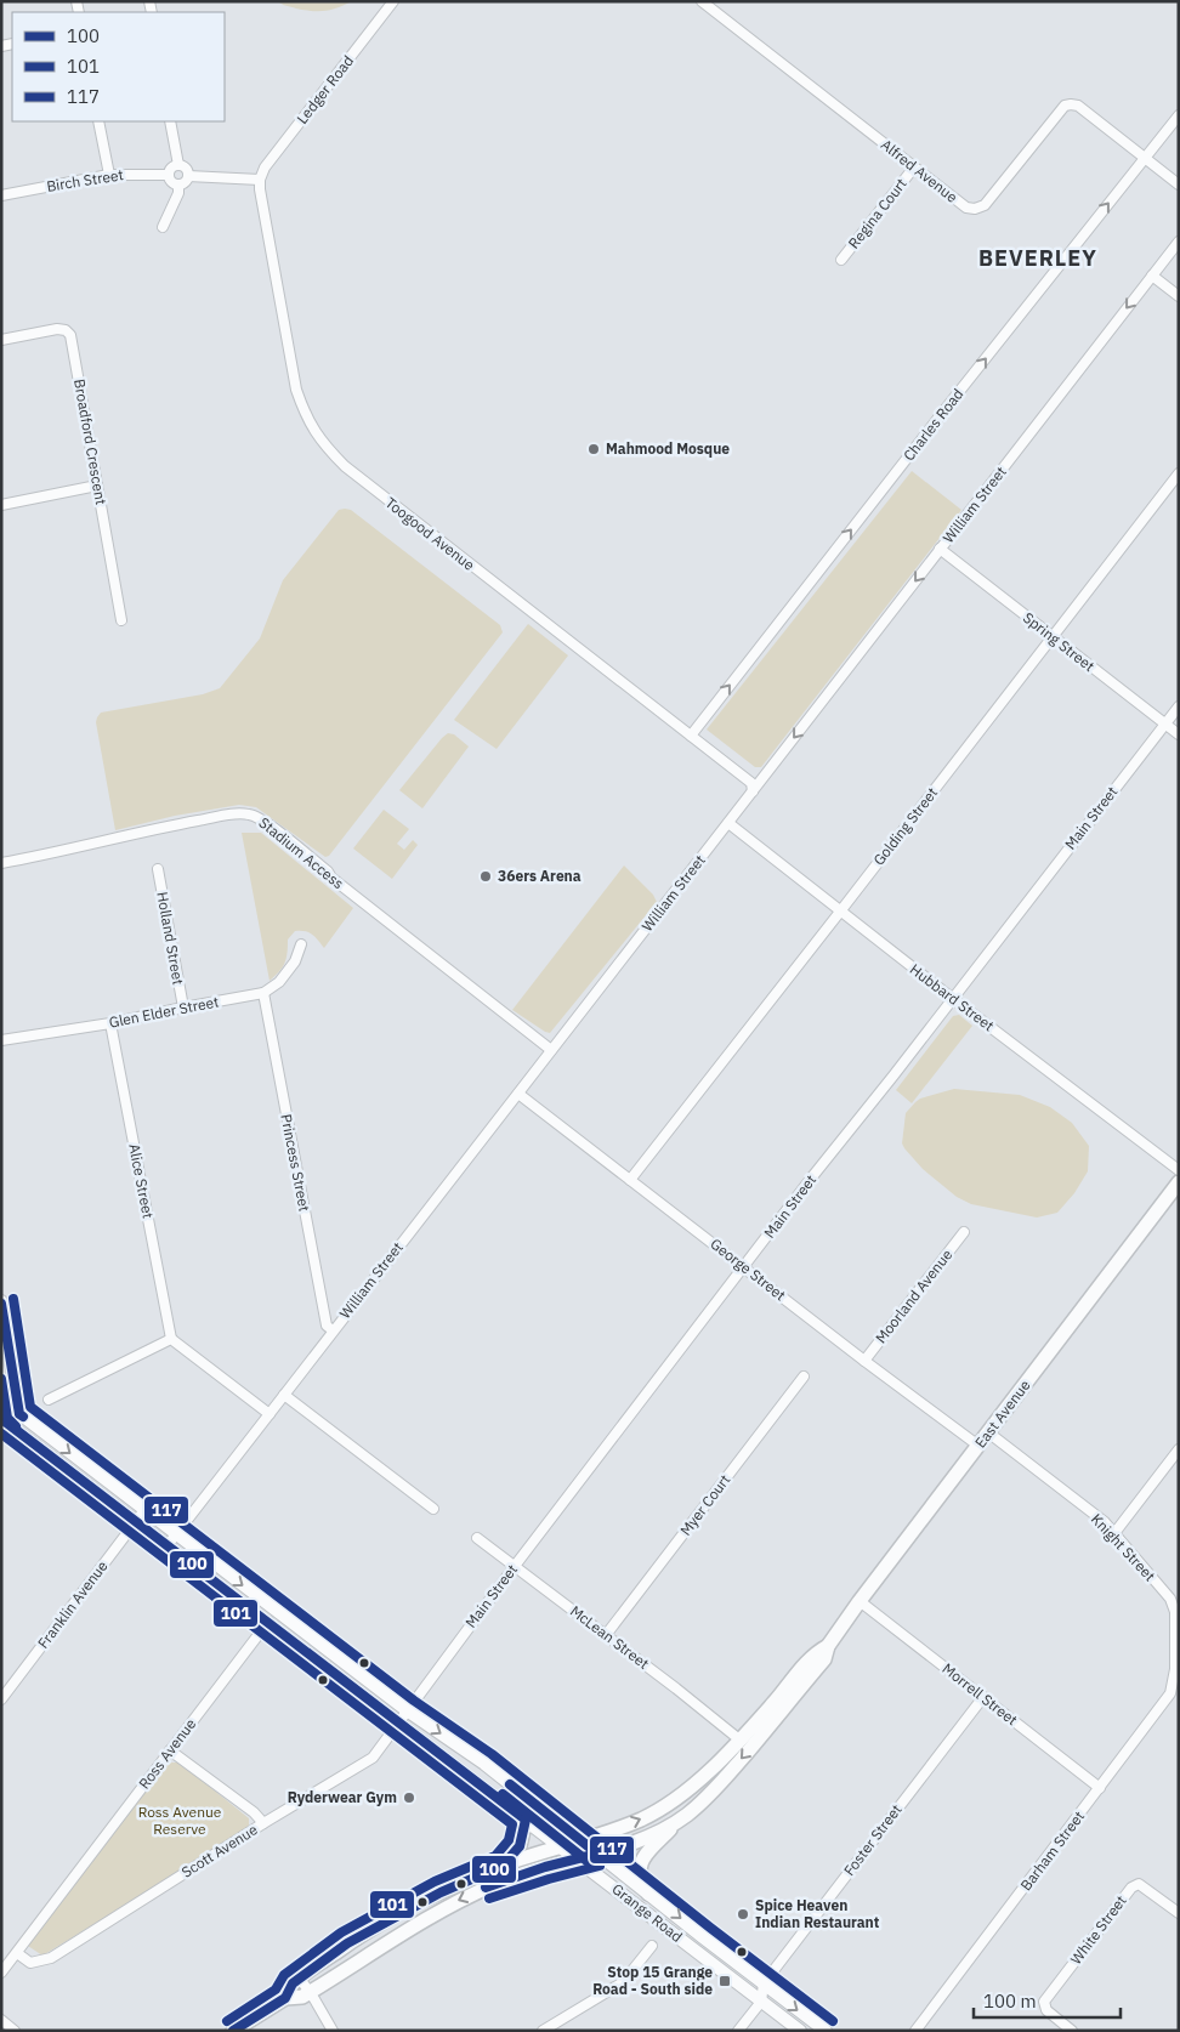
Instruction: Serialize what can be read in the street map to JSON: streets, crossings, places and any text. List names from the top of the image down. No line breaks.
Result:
{"streets":{"main road":["East Avenue","Grange Road"],"street":["Ledger Road","Alfred Avenue","Birch Street","Regina Court","Charles Road","Broadford Crescent","William Street","Toogood Avenue","Spring Street","Main Street","Golding Street","Stadium Access","Holland Street","Hubbard Street","Glen Elder Street","Princess Street","Alice Street","George Street","Moorland Avenue","Myer Court","Knight Street","Franklin Avenue","McLean Street","Morrell Street","Ross Avenue","Foster Street","Scott Avenue","Barham Street","White Street"]},"crossings":[["Ledger Road","Toogood Avenue"],["Alfred Avenue","Regina Court"],["Alfred Avenue","Charles Road"],["Charles Road","Toogood Avenue"],["William Street","Toogood Avenue"],["William Street","Spring Street"],["William Street","Stadium Access"],["William Street","Hubbard Street"],["William Street","Princess Street"],["William Street","George Street"],["William Street","Grange Road"],["Spring Street","Main Street"],["Spring Street","Golding Street"],["Main Street","Hubbard Street"],["Main Street","George Street"],["Main Street","McLean Street"],["Main Street","Scott Avenue"],["Main Street","Grange Road"],["Golding Street","Hubbard Street"],["Golding Street","George Street"],["Holland Street","Glen Elder Street"],["Glen Elder Street","Princess Street"],["Glen Elder Street","Alice Street"],["George Street","Moorland Avenue"],["George Street","East Avenue"],["East Avenue","Knight Street"],["East Avenue","McLean Street"],["East Avenue","Morrell Street"],["East Avenue","Grange Road"],["Myer Court","McLean Street"],["Knight Street","Barham Street"],["Franklin Avenue","Grange Road"],["Morrell Street","Foster Street"],["Morrell Street","Barham Street"],["Ross Avenue","Scott Avenue"],["Ross Avenue","Grange Road"],["Foster Street","Grange Road"],["Scott Avenue","Grange Road"]],"one_way":["Charles Road","William Street"],"districts":["BEVERLEY"],"parks":["Ross Avenue Reserve"],"places":{"other":["Mahmood Mosque","36ers Arena","Ryderwear Gym","Spice Heaven Indian Restaurant"],"transit":["Stop 15 Grange Road - South side"]},"lines":["transit line 117","transit line 100","transit line 101"],"legend":["100","101","117"],"scale_bar":"100 m"}
